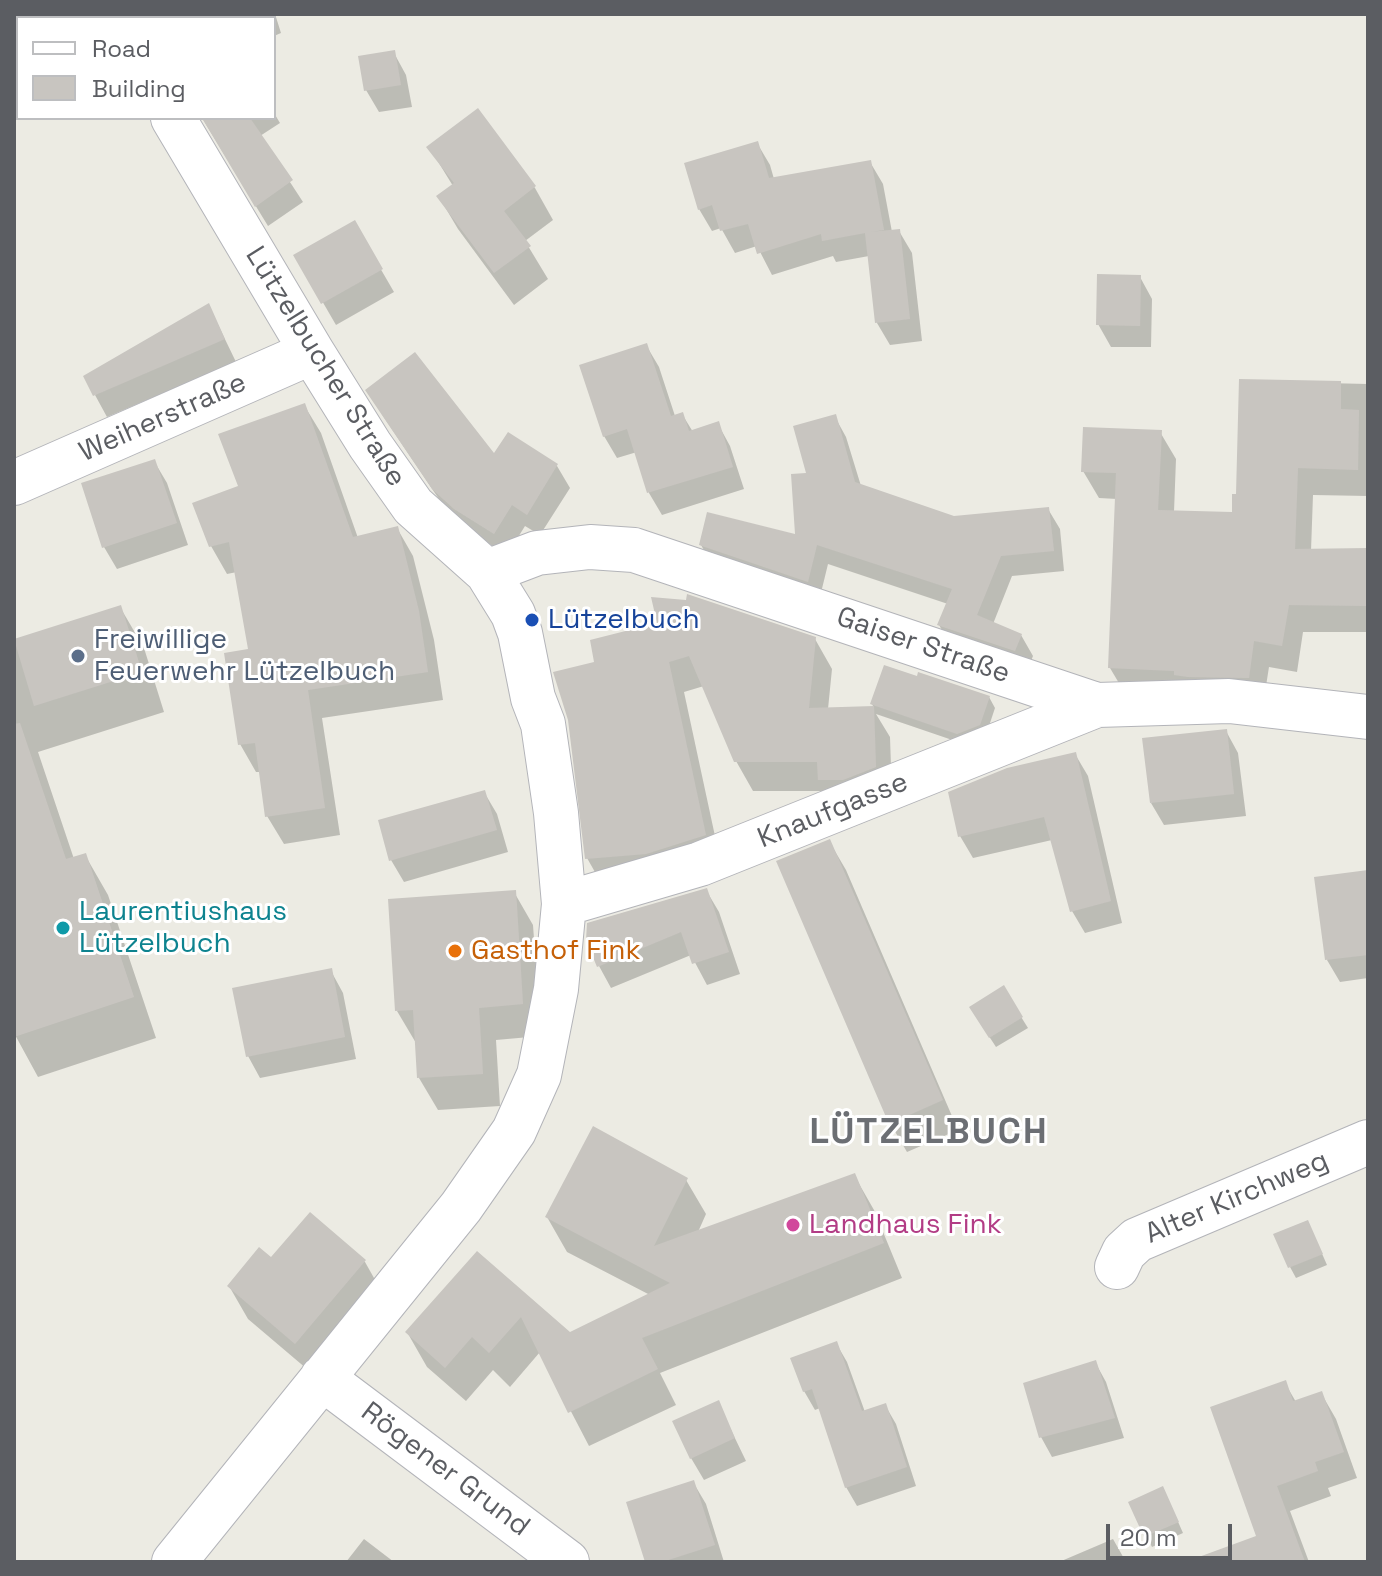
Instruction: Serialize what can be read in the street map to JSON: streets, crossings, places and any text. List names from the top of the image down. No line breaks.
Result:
{"streets":{"street":["Lützelbucher Straße","Weiherstraße","Gaiser Straße","Knaufgasse","Alter Kirchweg","Rögener Grund"]},"crossings":[["Lützelbucher Straße","Weiherstraße"],["Lützelbucher Straße","Gaiser Straße"],["Lützelbucher Straße","Knaufgasse"],["Lützelbucher Straße","Rögener Grund"],["Gaiser Straße","Knaufgasse"]],"districts":["LÜTZELBUCH"],"places":["Lützelbuch","Freiwillige Feuerwehr Lützelbuch","Laurentiushaus Lützelbuch","Gasthof Fink","Landhaus Fink"],"legend":["Road","Building"],"scale_bar":"20 m"}
